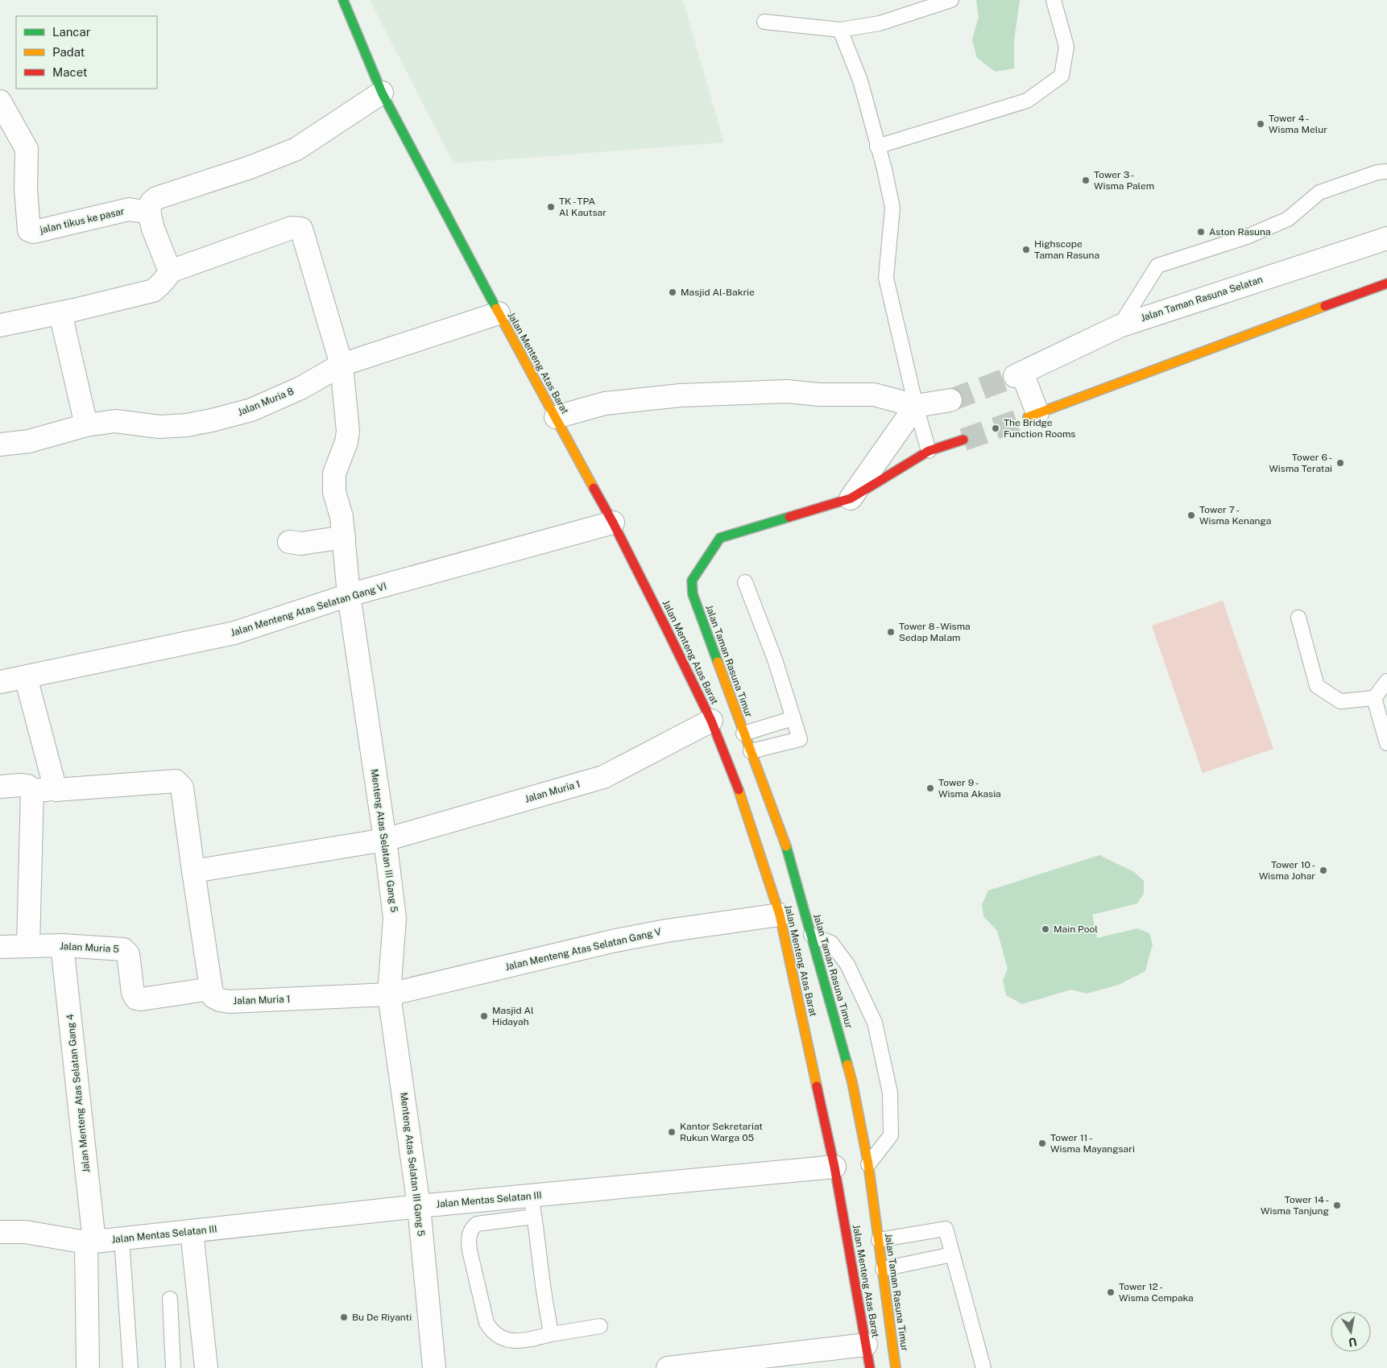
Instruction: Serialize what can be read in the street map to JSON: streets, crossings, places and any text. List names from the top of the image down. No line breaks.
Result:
{"streets":{"street":["jalan tikus ke pasar","Jalan Taman Rasuna Selatan","Jalan Menteng Atas Barat","Jalan Muria 8","Jalan Menteng Atas Selatan Gang VI","Jalan Taman Rasuna Timur","Jalan Muria 1","Menteng Atas Selatan III Gang 5","Jalan Muria 5","Jalan Menteng Atas Selatan Gang V","Jalan Menteng Atas Selatan Gang 4","Jalan Mentas Selatan III"]},"crossings":[["Jalan Menteng Atas Barat","Jalan Muria 8"],["Jalan Menteng Atas Barat","Jalan Menteng Atas Selatan Gang VI"],["Jalan Menteng Atas Barat","Jalan Muria 1"],["Jalan Menteng Atas Barat","Jalan Menteng Atas Selatan Gang V"],["Jalan Menteng Atas Barat","Jalan Mentas Selatan III"],["Jalan Muria 8","Menteng Atas Selatan III Gang 5"],["Jalan Menteng Atas Selatan Gang VI","Menteng Atas Selatan III Gang 5"],["Jalan Muria 1","Menteng Atas Selatan III Gang 5"],["Jalan Muria 1","Jalan Muria 5"],["Jalan Muria 1","Jalan Menteng Atas Selatan Gang V"],["Menteng Atas Selatan III Gang 5","Jalan Menteng Atas Selatan Gang V"],["Menteng Atas Selatan III Gang 5","Jalan Mentas Selatan III"],["Jalan Muria 5","Jalan Menteng Atas Selatan Gang 4"],["Jalan Menteng Atas Selatan Gang 4","Jalan Mentas Selatan III"]],"places":["Tower 4 - Wisma Melur","Tower 3 - Wisma Palem","TK - TPA Al Kautsar","Aston Rasuna","Highscope Taman Rasuna","Masjid Al-Bakrie","The Bridge Function Rooms","Tower 6 - Wisma Teratai","Tower 7 - Wisma Kenanga","Tower 8 - Wisma Sedap Malam","Tower 9 - Wisma Akasia","Tower 10 - Wisma Johar","Main Pool","Masjid Al Hidayah","Kantor Sekretariat Rukun Warga 05","Tower 11 - Wisma Mayangsari","Tower 14 - Wisma Tanjung","Tower 12 - Wisma Cempaka","Bu De Riyanti"],"legend":["Lancar","Padat","Macet"],"north":"bottom"}
